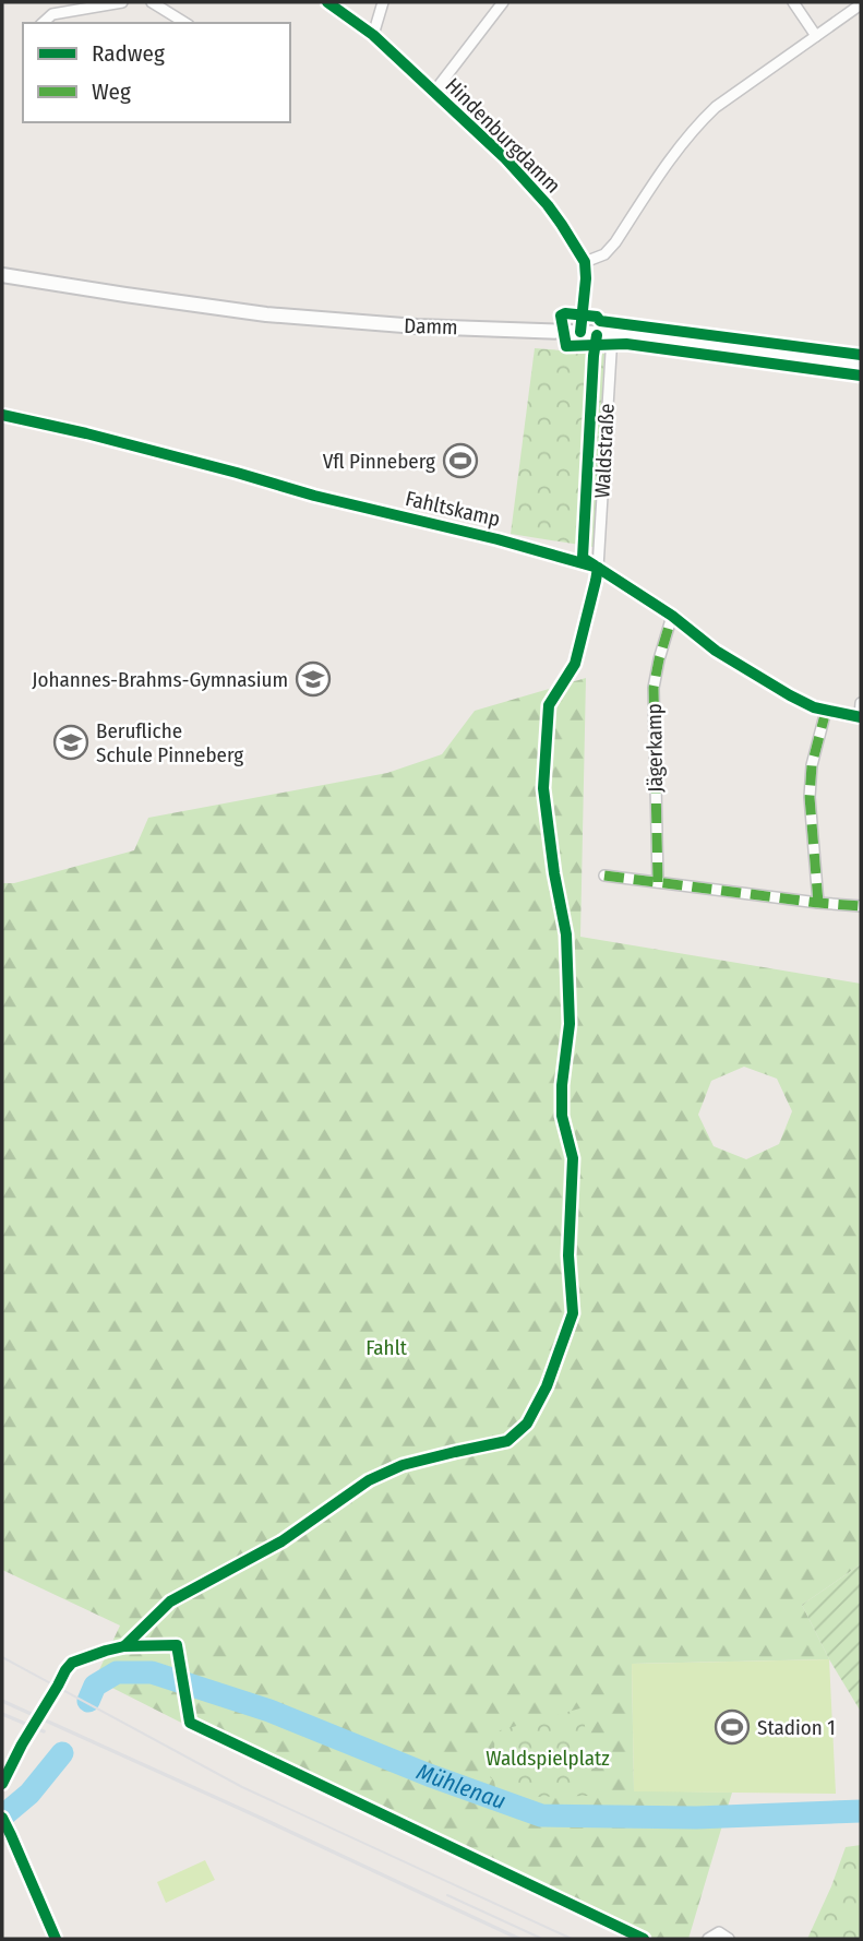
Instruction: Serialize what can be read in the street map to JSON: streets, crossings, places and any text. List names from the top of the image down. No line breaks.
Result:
{"streets":{"main road":["Damm"],"street":["Hindenburgdamm","Waldstraße","Fahltskamp","Jägerkamp"]},"crossings":[["Damm","Waldstraße"],["Waldstraße","Fahltskamp"],["Fahltskamp","Jägerkamp"]],"water":["Mühlenau"],"parks":["Fahlt","Waldspielplatz"],"places":{"sports":["Vfl Pinneberg","Stadion 1"],"school or university":["Johannes-Brahms-Gymnasium","Berufliche Schule Pinneberg"]},"legend":["Radweg","Weg"]}
